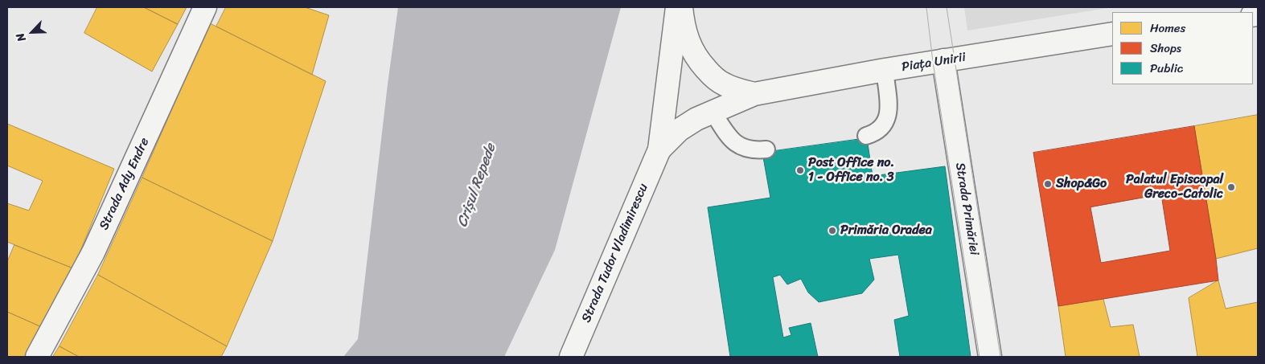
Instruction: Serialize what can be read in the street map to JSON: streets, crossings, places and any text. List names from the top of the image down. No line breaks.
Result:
{"streets":{"street":["Piața Unirii","Strada Ady Endre","Strada Primăriei","Strada Tudor Vladimirescu"]},"crossings":[["Piața Unirii","Strada Primăriei"],["Piața Unirii","Strada Tudor Vladimirescu"]],"water":["Crișul Repede"],"places":["Post Office no. 1 - Office no. 3","Shop&Go","Palatul Episcopal Greco-Catolic","Primăria Oradea"],"legend":["Homes","Shops","Public"],"north":"bottom left"}
